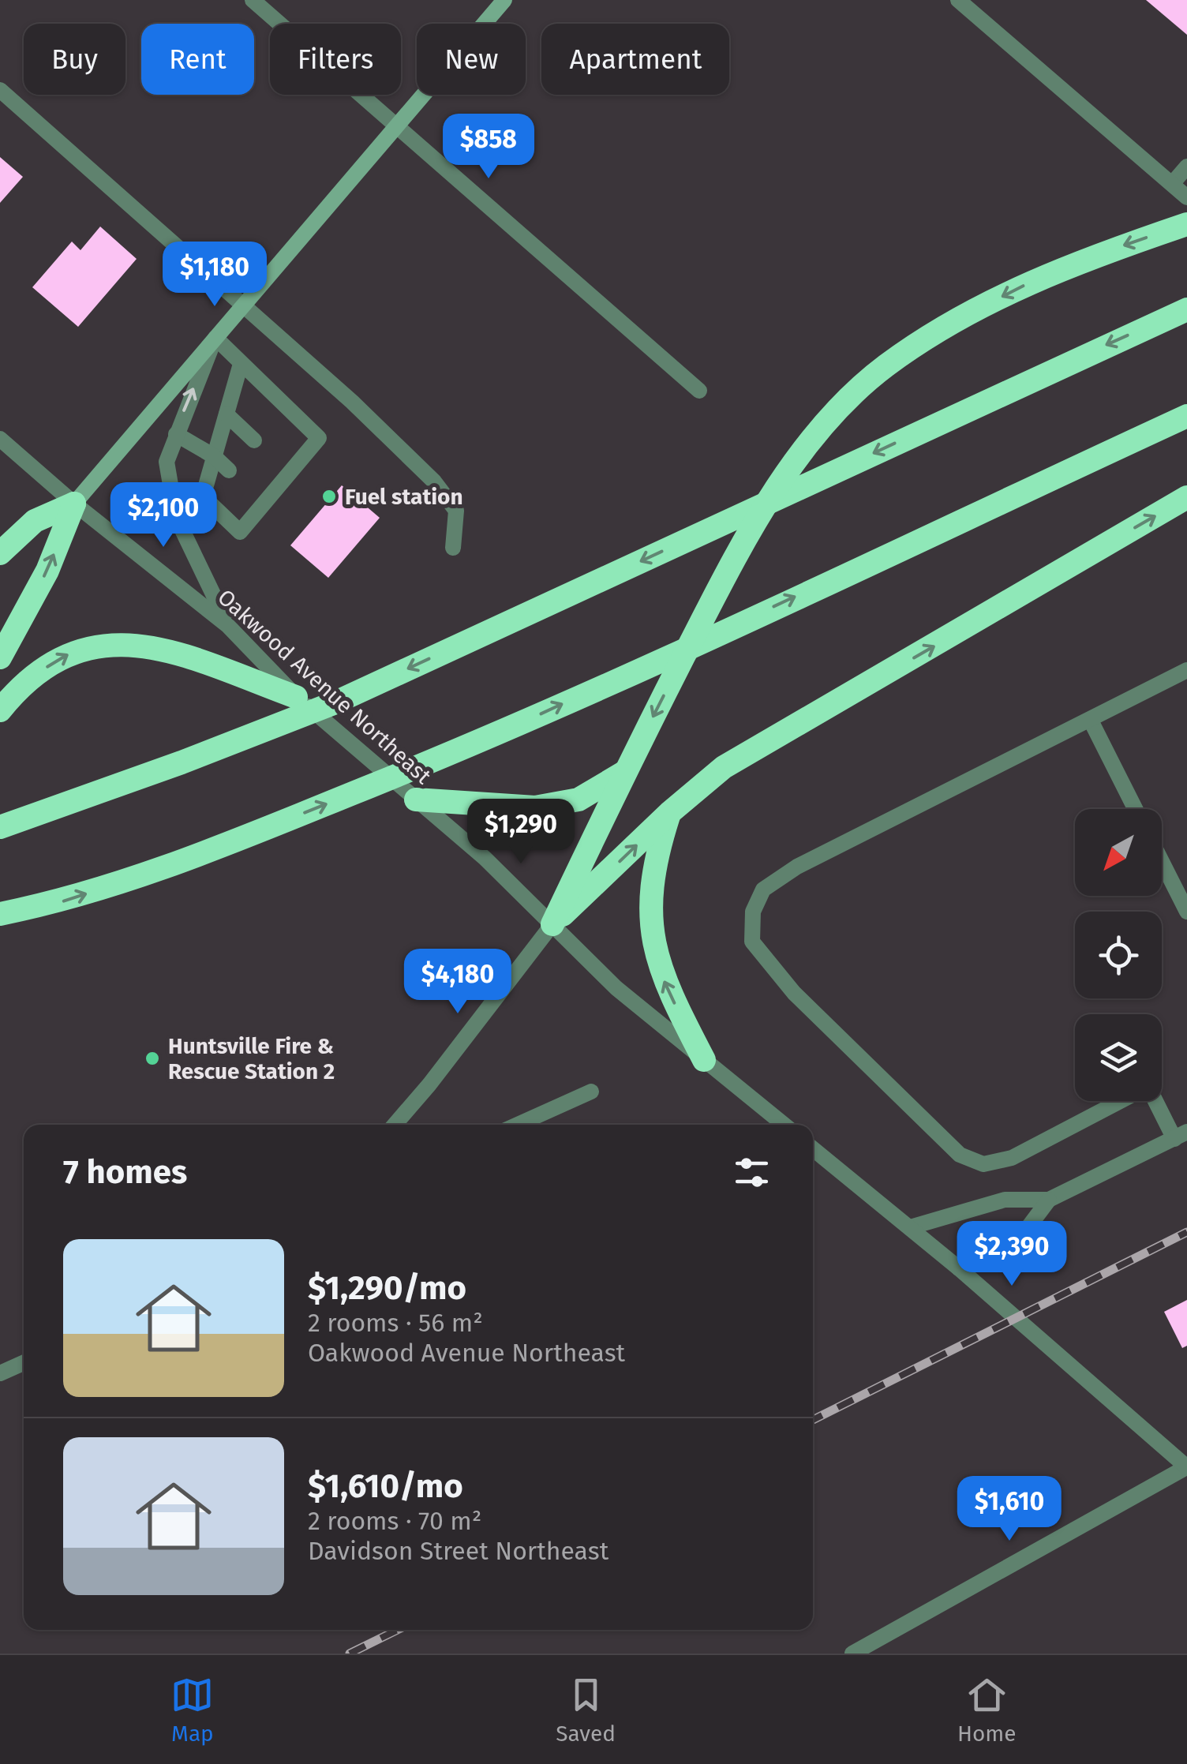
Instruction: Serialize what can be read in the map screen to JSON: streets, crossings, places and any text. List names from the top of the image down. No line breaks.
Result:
{"streets":{"street":["Oakwood Avenue Northeast"]},"places":["Fuel station","Huntsville Fire & Rescue Station 2"],"north":"bottom left","page":{"chip":["Buy","Rent","Filters","New","Apartment"],"price":["$858","$1,180","$2,100","$1,290","$4,180","$2,390","$1,610"],"heading":"7 homes","list":[{"name":"$1,290/mo","note":"2 rooms · 56 m² · Oakwood Avenue Northeast"},{"name":"$1,610/mo","note":"2 rooms · 70 m² · Davidson Street Northeast"}],"tabs":["Map","Saved","Home"]}}
